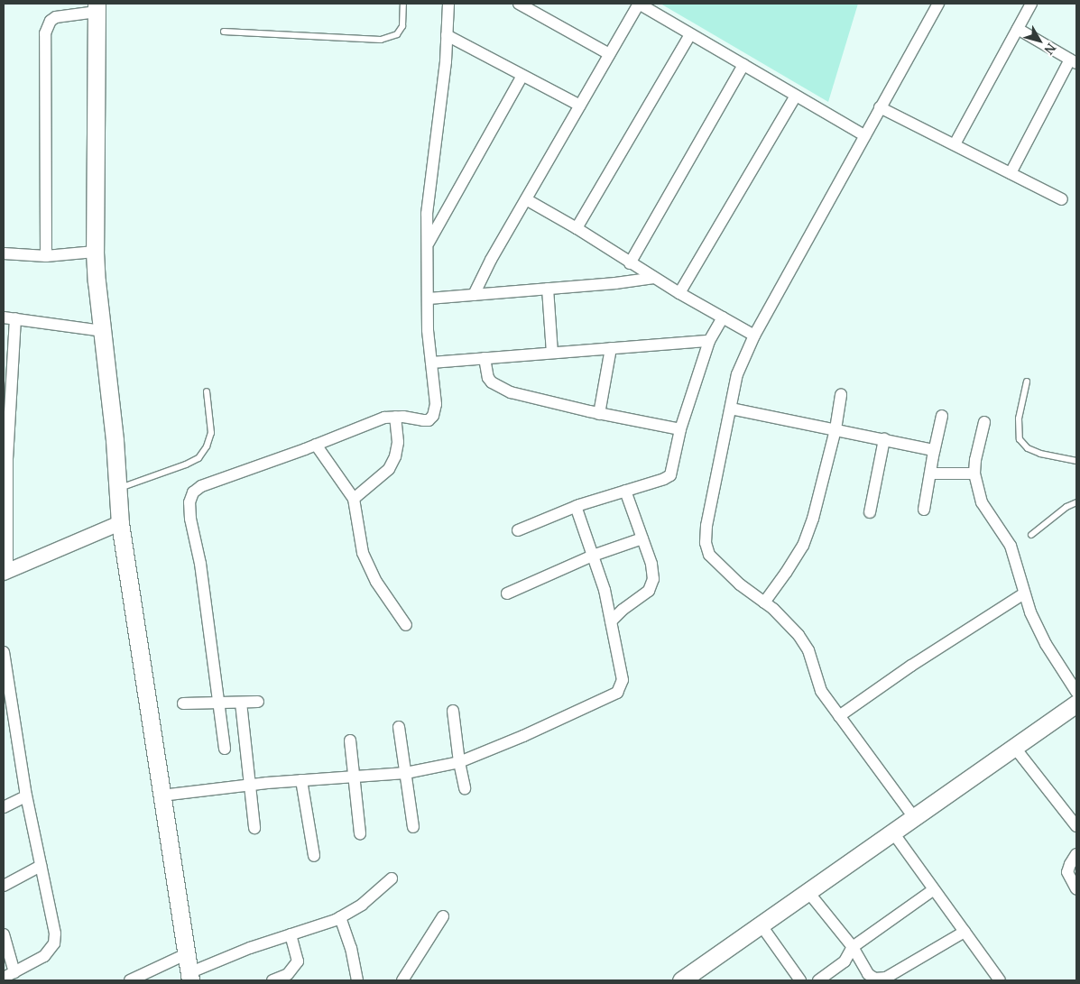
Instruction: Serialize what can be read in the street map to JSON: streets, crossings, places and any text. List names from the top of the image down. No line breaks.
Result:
{"north":"bottom right"}
